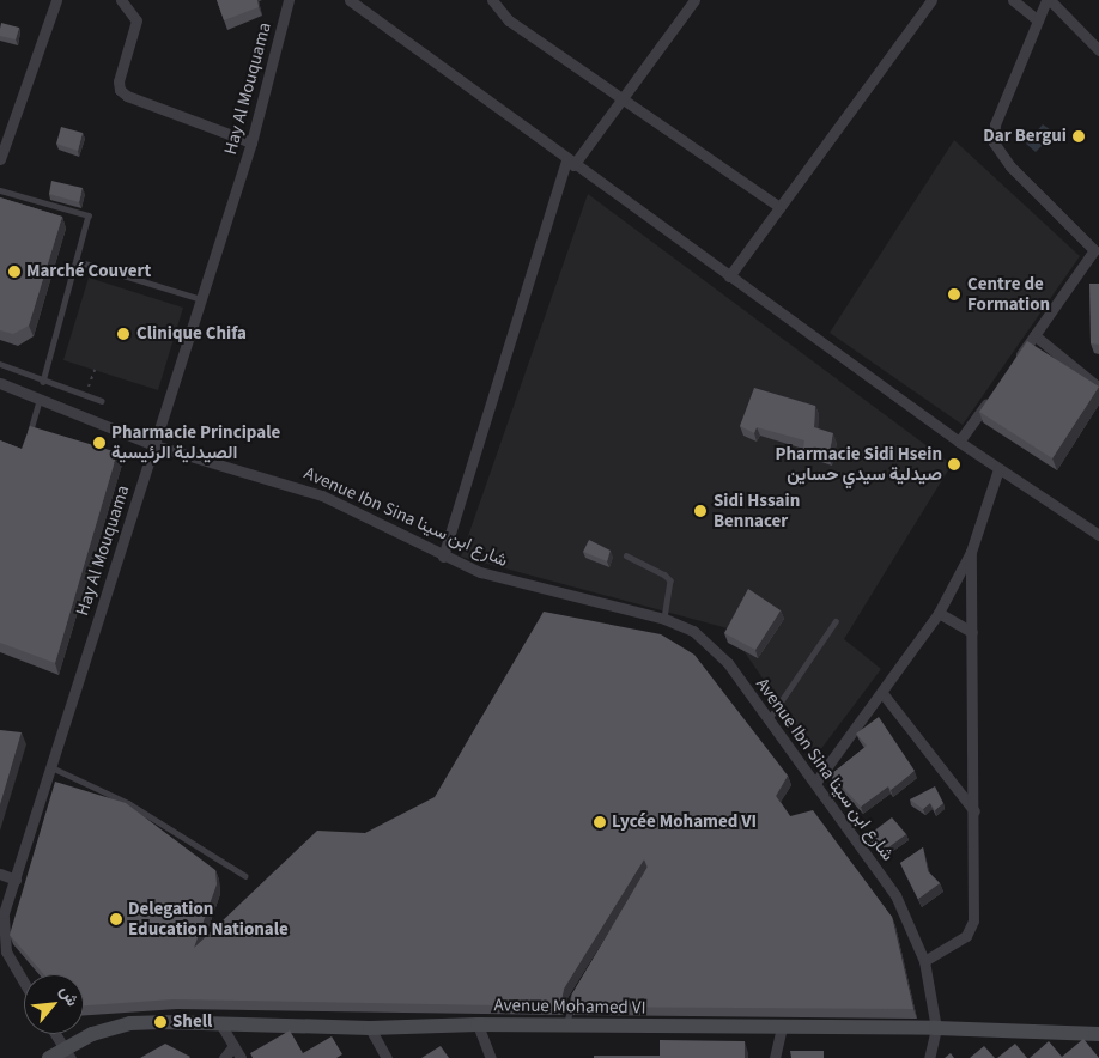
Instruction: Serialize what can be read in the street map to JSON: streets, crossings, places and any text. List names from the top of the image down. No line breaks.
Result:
{"streets":{"main road":["Avenue Mohamed VI"],"street":["Hay Al Mouquama","Avenue Ibn Sina شارع ابن سينا"]},"crossings":[["Hay Al Mouquama","Avenue Ibn Sina شارع ابن سينا"],["Avenue Ibn Sina شارع ابن سينا","Avenue Mohamed VI"]],"places":["Dar Bergui","Marché Couvert","Centre de Formation","Clinique Chifa","Pharmacie Principale الصيدلية الرئيسية","Pharmacie Sidi Hsein صيدلية سيدي حساين","Sidi Hssain Bennacer","Lycée Mohamed VI","Delegation Education Nationale","Shell"],"north":"top right"}
